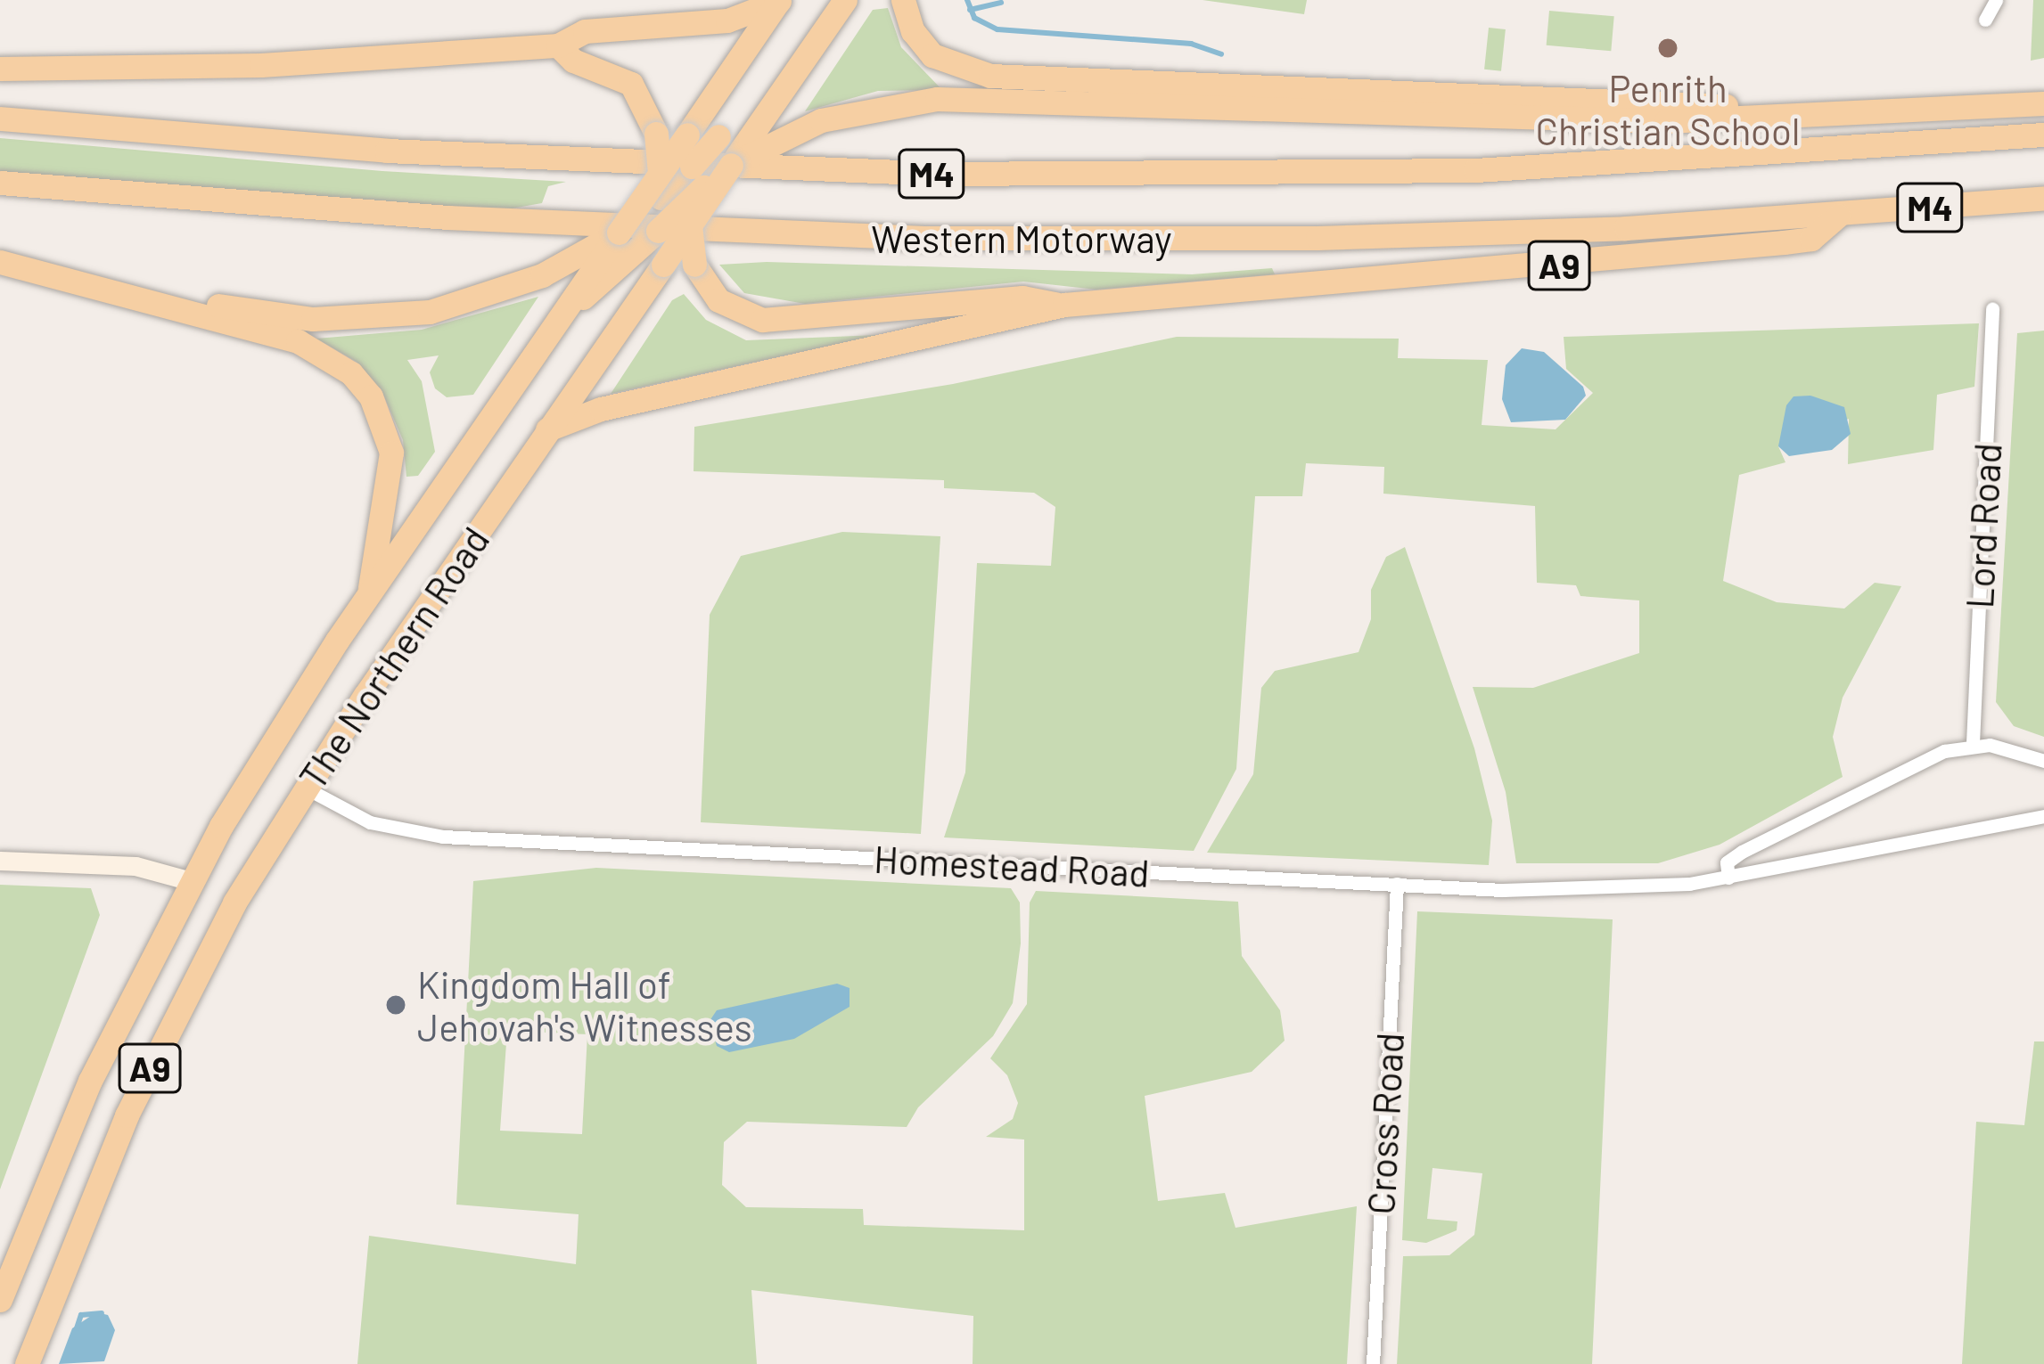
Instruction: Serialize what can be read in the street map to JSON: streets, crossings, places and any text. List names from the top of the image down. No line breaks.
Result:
{"streets":{"highway":["M4","Western Motorway","A9","The Northern Road"],"street":["Lord Road","Homestead Road","Cross Road"]},"crossings":[["Western Motorway","A9"],["A9","The Northern Road"],["The Northern Road","Homestead Road"],["Homestead Road","Cross Road"]],"places":["Penrith Christian School","Kingdom Hall of Jehovah's Witnesses"]}
